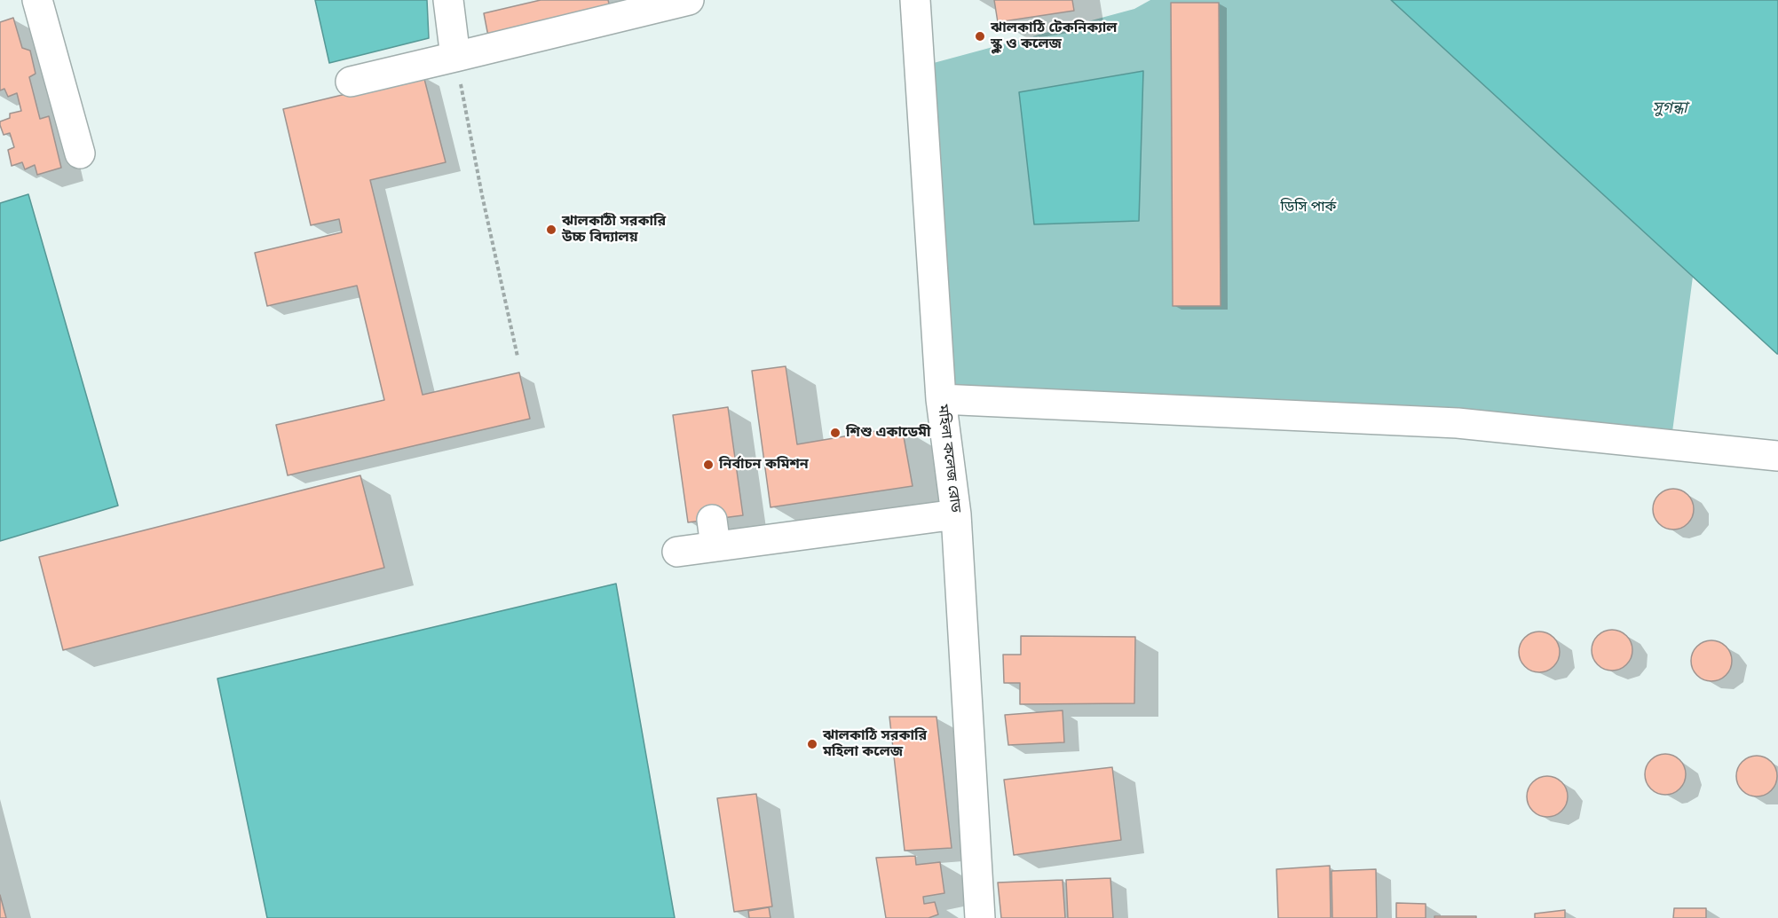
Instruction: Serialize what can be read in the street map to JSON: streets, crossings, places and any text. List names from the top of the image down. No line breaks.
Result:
{"streets":{"street":["মহিলা কলেজ রোড"]},"water":["সুগন্ধা"],"parks":["ডিসি পার্ক"],"places":["ঝালকাঠি টেকনিক্যাল স্কুল ও কলেজ","ঝালকাঠী সরকারি উচ্চ বিদ্যালয়","শিশু একাডেমী","নির্বাচন কমিশন","ঝালকাঠি সরকারি মহিলা কলেজ"]}
